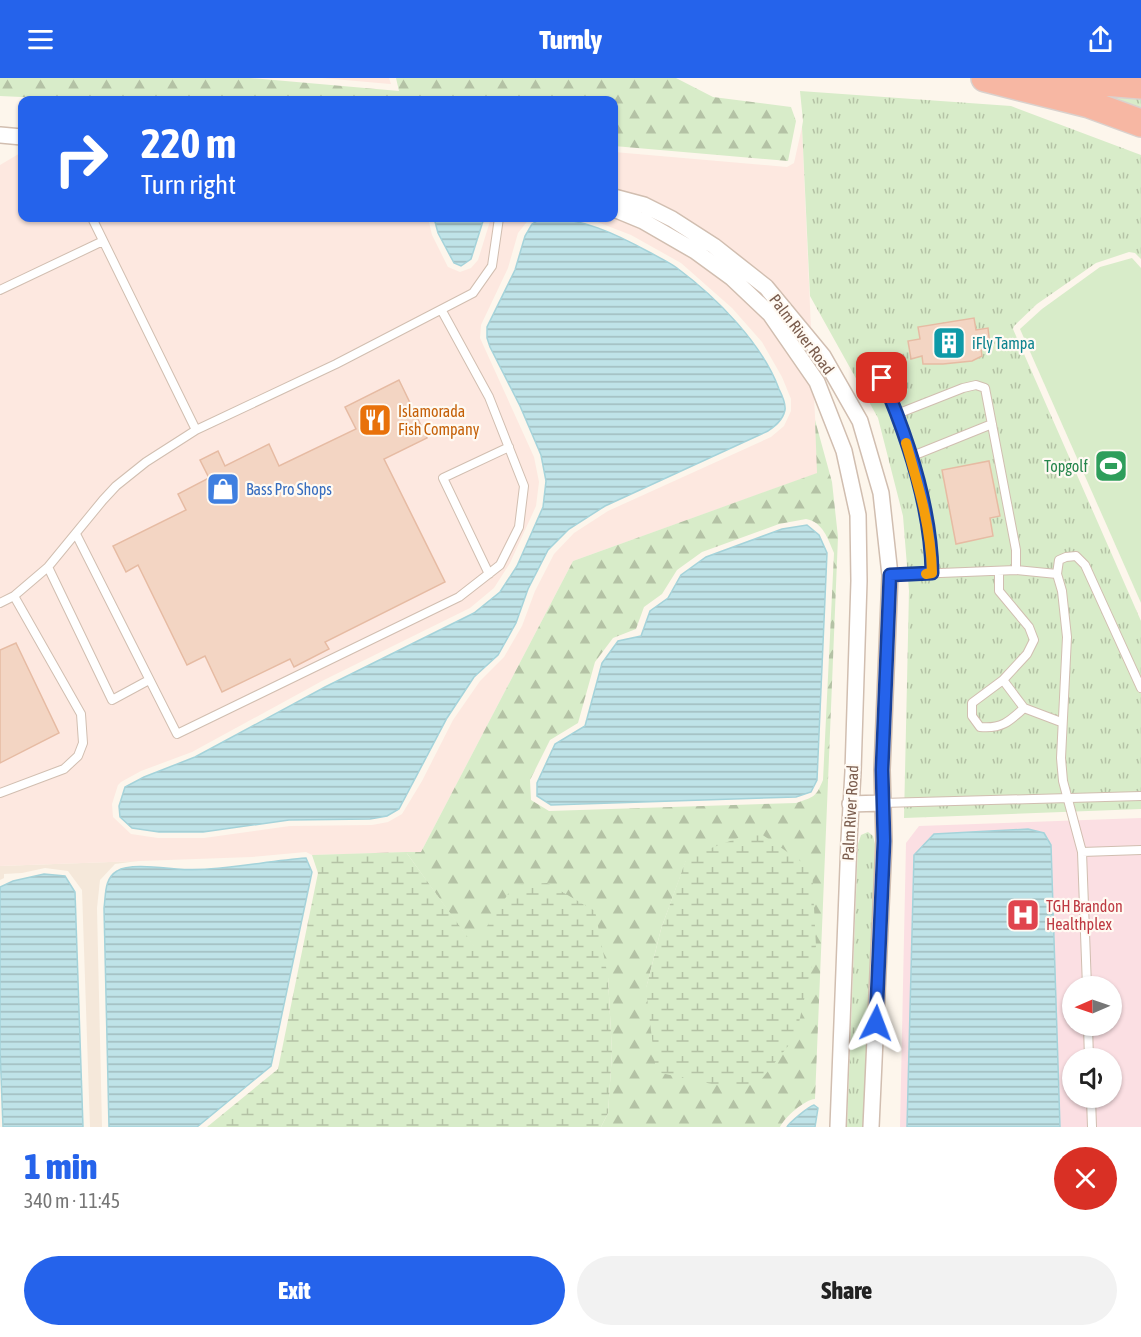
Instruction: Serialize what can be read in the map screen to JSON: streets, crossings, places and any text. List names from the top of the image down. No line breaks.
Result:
{"streets":{"street":["Palm River Road"]},"places":{"building":["iFly Tampa"],"restaurant":["Islamorada Fish Company"],"sports":["Topgolf"],"shop":["Bass Pro Shops"],"hospital":["TGH Brandon Healthplex"]},"north":"left","page":{"header":"Turnly","turn":["220 m","Turn right"],"heading":["1 min","340 m · 11:45"],"buttons":["Exit","Share"]}}
